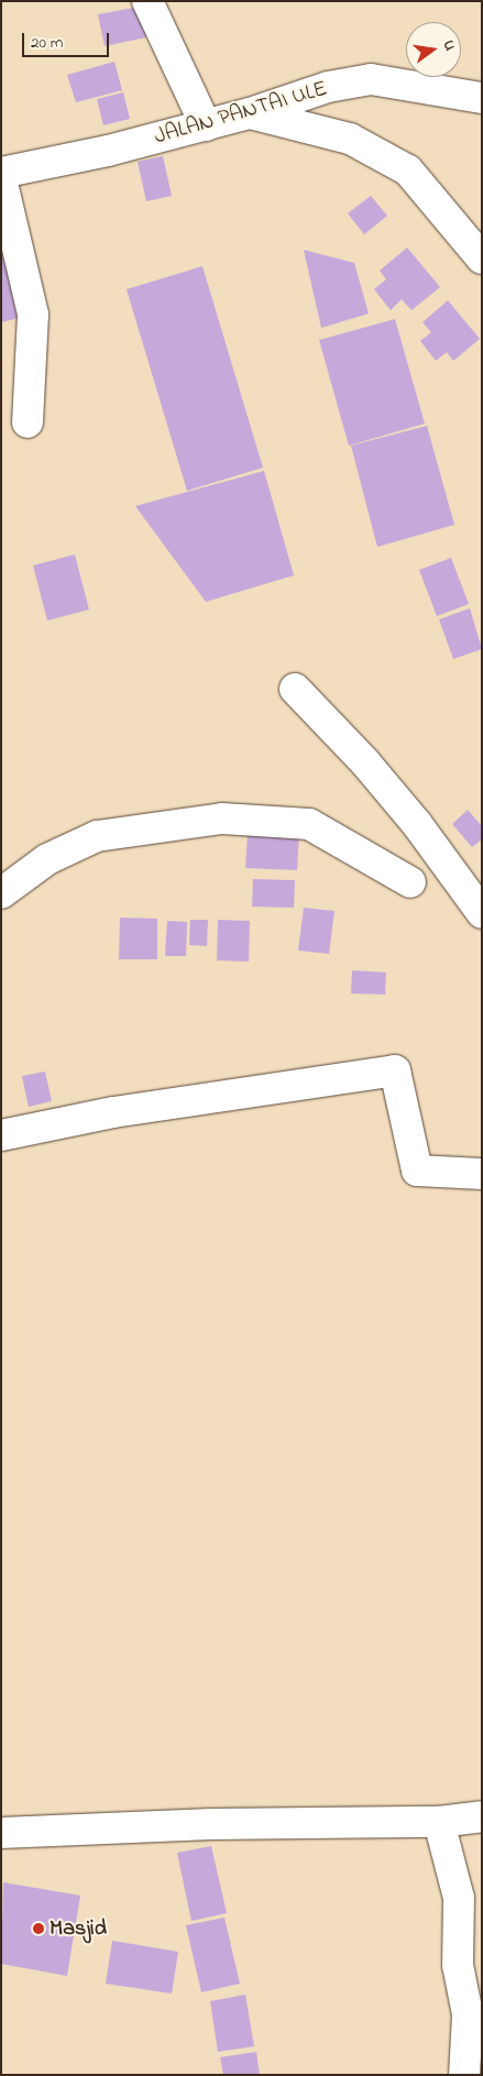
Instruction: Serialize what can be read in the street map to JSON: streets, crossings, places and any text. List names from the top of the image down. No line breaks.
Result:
{"streets":{"street":["JALAN PANTAI ULE"]},"places":["Masjid"],"scale_bar":"20 m","north":"right"}
